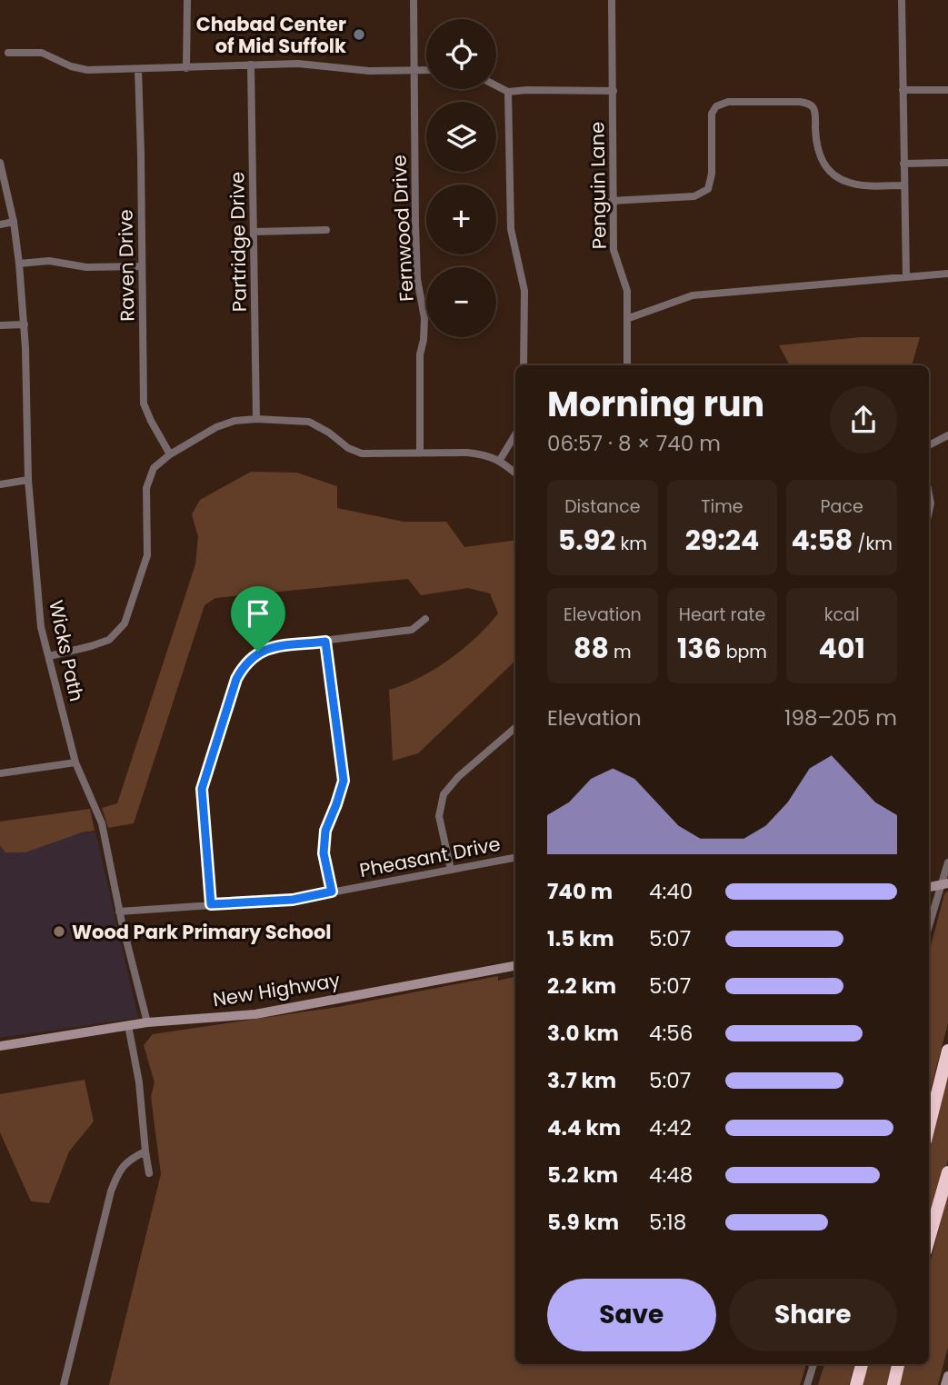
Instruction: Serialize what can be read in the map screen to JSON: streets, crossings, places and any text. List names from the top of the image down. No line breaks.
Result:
{"streets":{"street":["Penguin Lane","Fernwood Drive","Partridge Drive","Raven Drive","Wicks Path","Pheasant Drive","New Highway"]},"crossings":[["Wicks Path","Pheasant Drive"],["Wicks Path","New Highway"]],"places":["Chabad Center of Mid Suffolk","Wood Park Primary School"],"page":{"map_buttons":["+","−"],"heading":["Morning run","06:57 · 8 × 740 m"],"stats":[["Distance","5.92 km"],["Time","29:24"],["Pace","4:58 /km"],["Elevation","88 m"],["Heart rate","136 bpm"],["kcal","401"]],"chart":["Elevation","198–205 m"],"list":[{"name":"740 m","note":"4:40"},{"name":"1.5 km","note":"5:07"},{"name":"2.2 km","note":"5:07"},{"name":"3.0 km","note":"4:56"},{"name":"3.7 km","note":"5:07"},{"name":"4.4 km","note":"4:42"},{"name":"5.2 km","note":"4:48"},{"name":"5.9 km","note":"5:18"}],"buttons":["Save","Share"]}}
